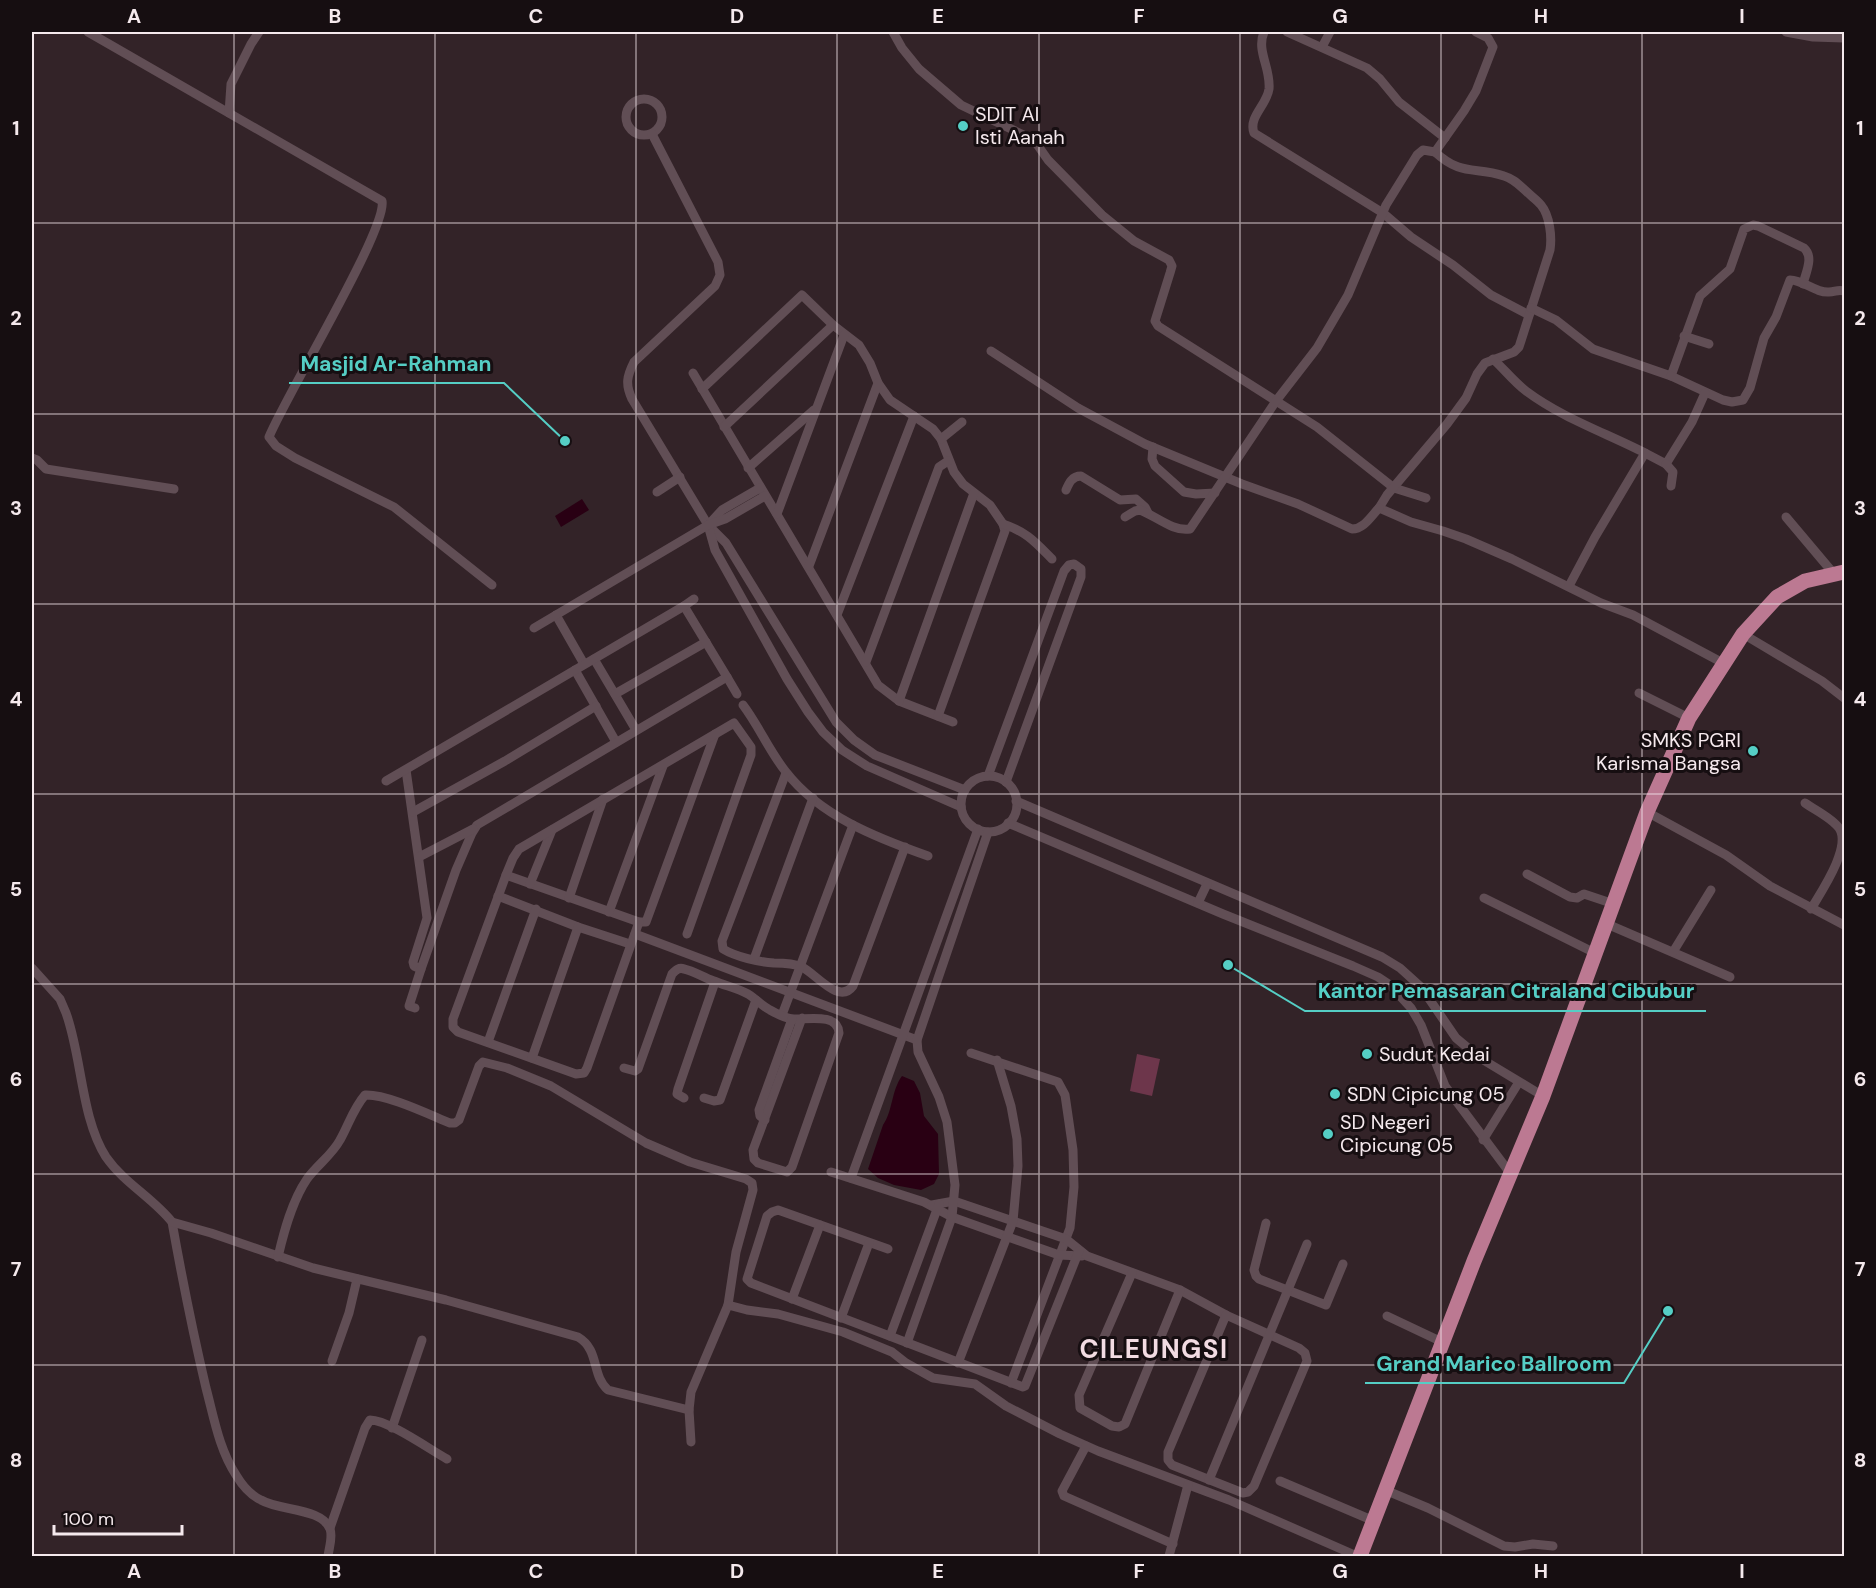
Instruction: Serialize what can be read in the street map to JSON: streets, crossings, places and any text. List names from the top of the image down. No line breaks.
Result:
{"districts":["CILEUNGSI"],"places":["SDIT Al Isti Aanah","Masjid Ar-Rahman","SMKS PGRI Karisma Bangsa","Kantor Pemasaran Citraland Cibubur","Sudut Kedai","SDN Cipicung 05","SD Negeri Cipicung 05","Grand Marico Ballroom"],"scale_bar":"100 m","grid":{"columns":["A","B","C","D","E","F","G","H","I"],"rows":["1","2","3","4","5","6","7","8"]}}
